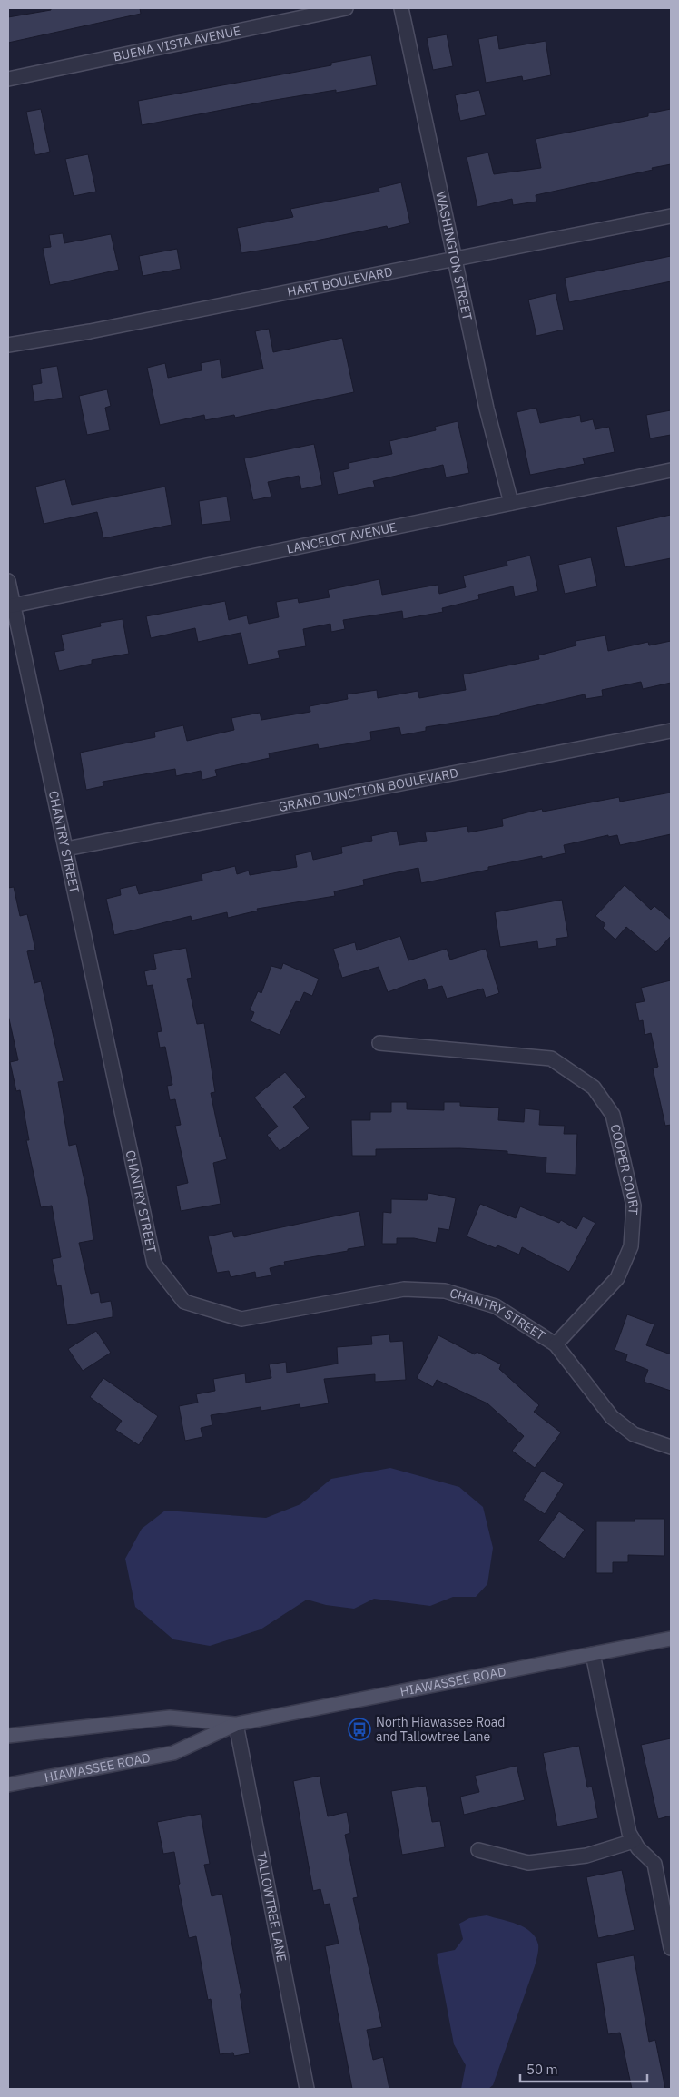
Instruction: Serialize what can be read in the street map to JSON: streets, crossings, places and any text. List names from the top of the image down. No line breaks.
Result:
{"streets":{"main road":["HIAWASSEE ROAD"],"street":["BUENA VISTA AVENUE","WASHINGTON STREET","HART BOULEVARD","LANCELOT AVENUE","GRAND JUNCTION BOULEVARD","CHANTRY STREET","COOPER COURT","TALLOWTREE LANE"]},"crossings":[["WASHINGTON STREET","HART BOULEVARD"],["WASHINGTON STREET","LANCELOT AVENUE"],["LANCELOT AVENUE","CHANTRY STREET"],["GRAND JUNCTION BOULEVARD","CHANTRY STREET"],["CHANTRY STREET","COOPER COURT"],["HIAWASSEE ROAD","TALLOWTREE LANE"]],"places":{"bus stop":["North Hiawassee Road and Tallowtree Lane"]},"scale_bar":"50 m"}
